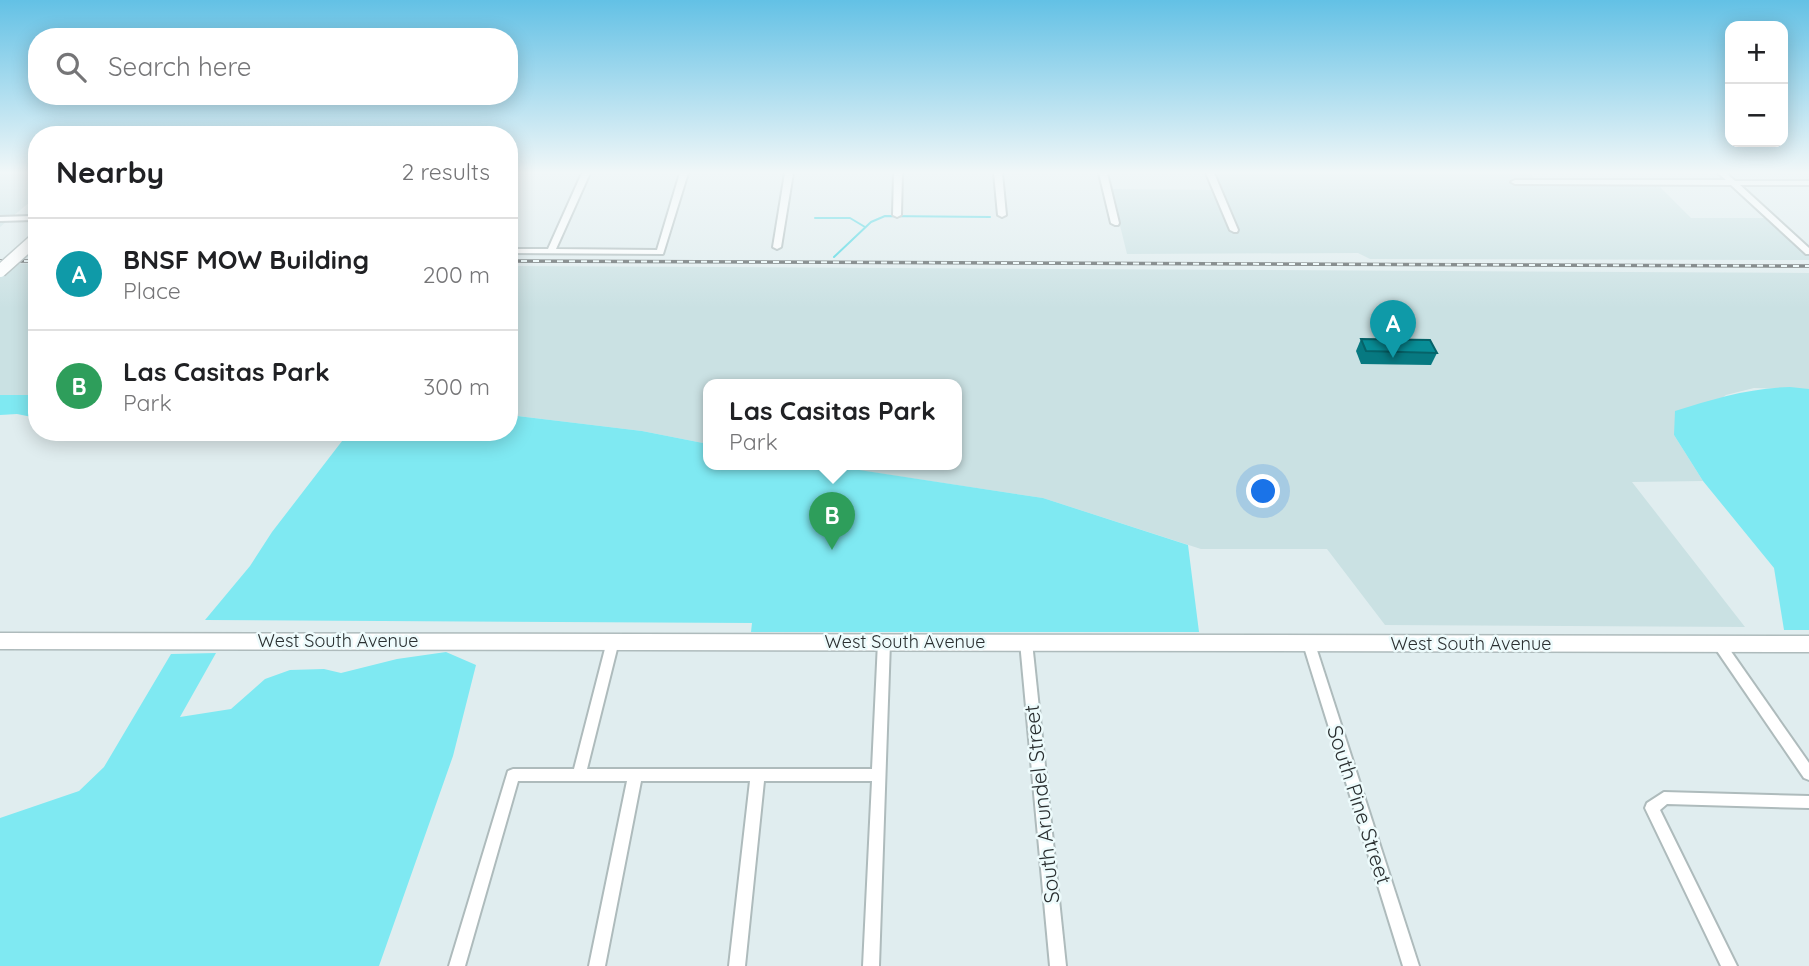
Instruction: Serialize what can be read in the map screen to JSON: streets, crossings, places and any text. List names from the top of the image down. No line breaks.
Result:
{"streets":{"main road":["West South Avenue"],"street":["South Arundel Street","South Pine Street"]},"crossings":[["West South Avenue","South Arundel Street"],["West South Avenue","South Pine Street"]],"page":{"map_buttons":["+","−"],"search":"Search here","heading":["Nearby","2 results"],"list":[{"mark":"A","name":"BNSF MOW Building","note":"Place","value":"200 m"},{"mark":"B","name":"Las Casitas Park","note":"Park","value":"300 m"}],"pins":["A","B"],"popup":["Las Casitas Park","Park"]}}
